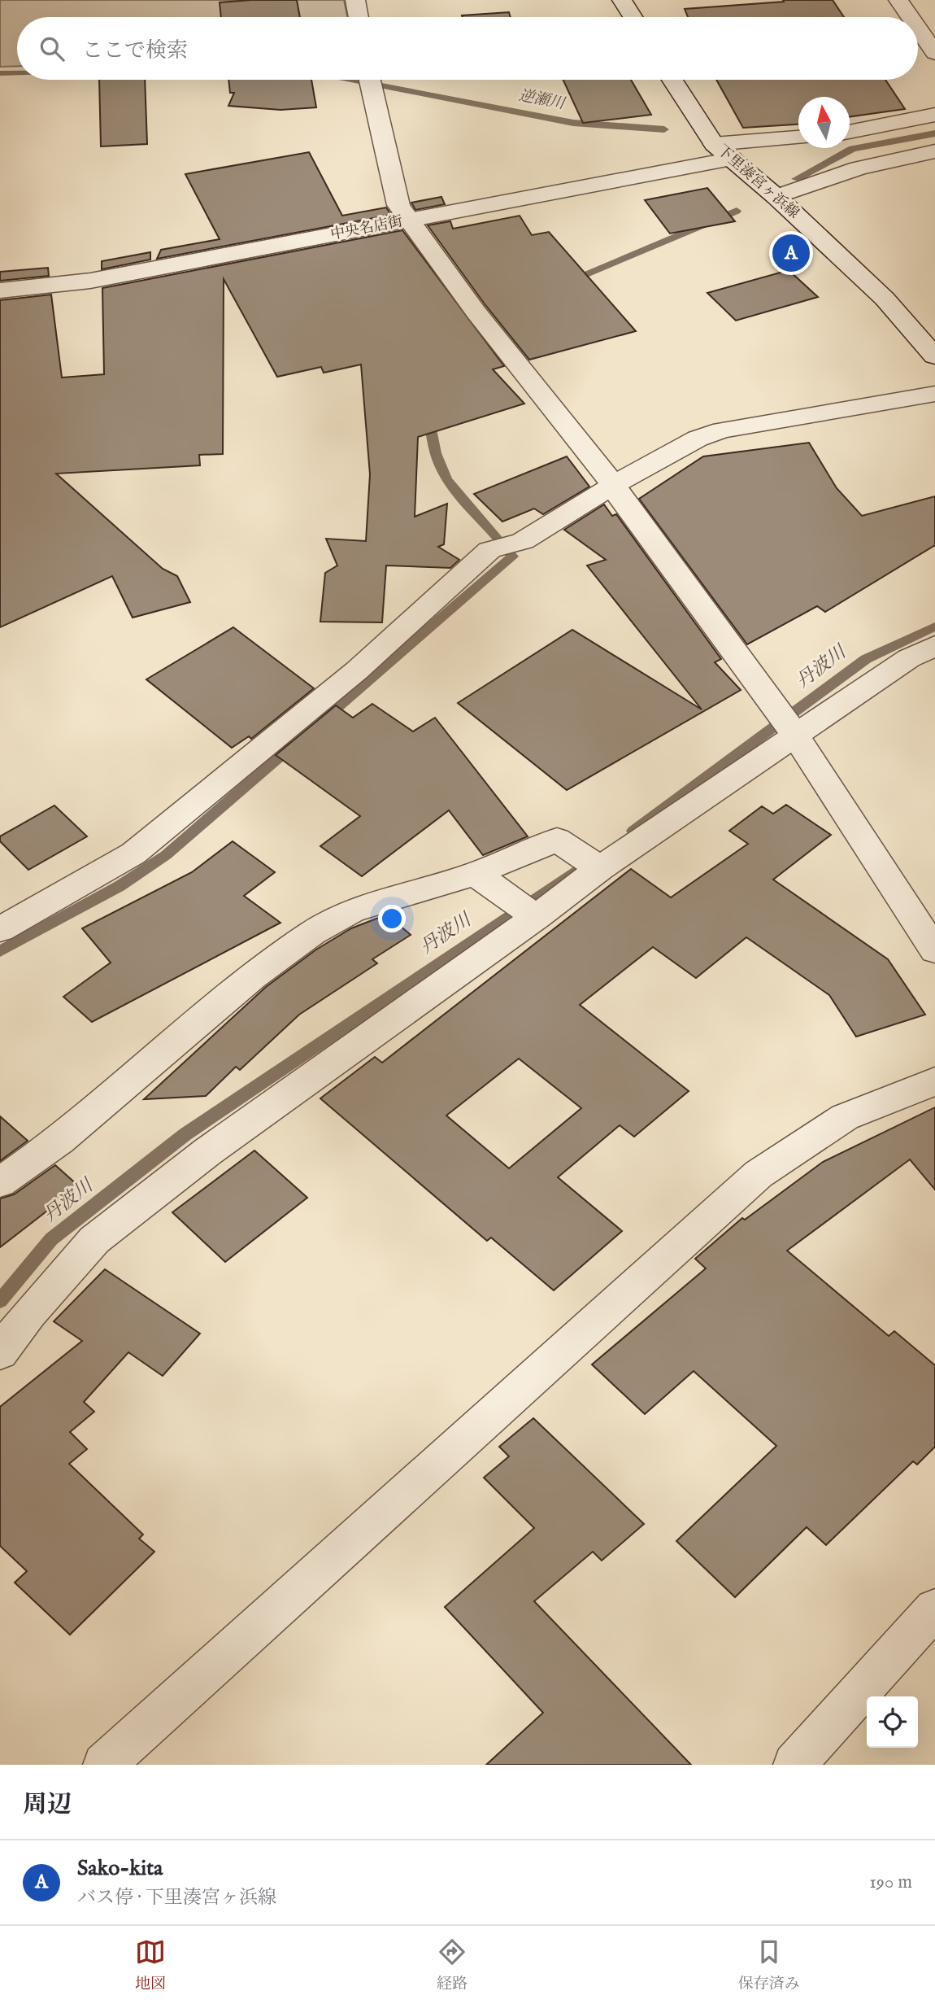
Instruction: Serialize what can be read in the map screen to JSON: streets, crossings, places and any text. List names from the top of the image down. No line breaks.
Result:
{"streets":{"street":["下里湊宮ヶ浜線","中央名店街"]},"crossings":[["下里湊宮ヶ浜線","中央名店街"]],"water":["逆瀬川","丹波川"],"north":"top","page":{"search":"ここで検索","pins":"A","heading":"周辺","list":[{"mark":"A","name":"Sako-kita","note":"バス停 · 下里湊宮ヶ浜線","value":"190 m"}],"nav":["地図","経路","保存済み"]}}
